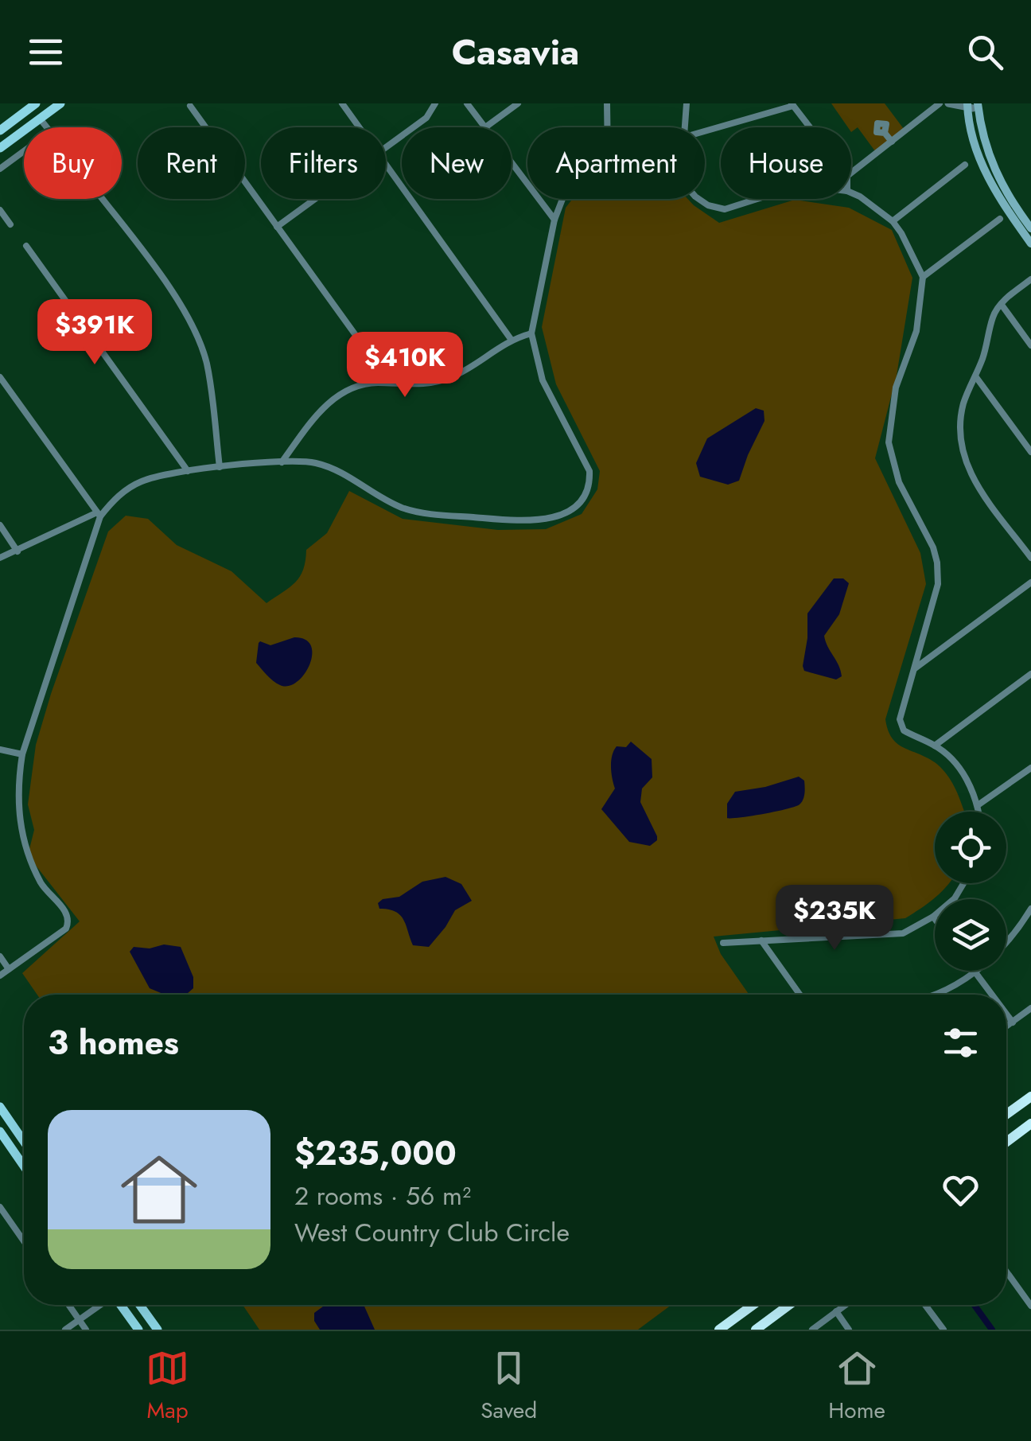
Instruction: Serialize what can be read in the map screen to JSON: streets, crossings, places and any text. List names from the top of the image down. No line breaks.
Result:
{"page":{"header":"Casavia","chip":["Buy","Rent","Filters","New","Apartment","House"],"price":["$391K","$410K","$235K"],"heading":"3 homes","list":[{"name":"$235,000","note":"2 rooms · 56 m² · West Country Club Circle"}],"tabs":["Map","Saved","Home"]}}
